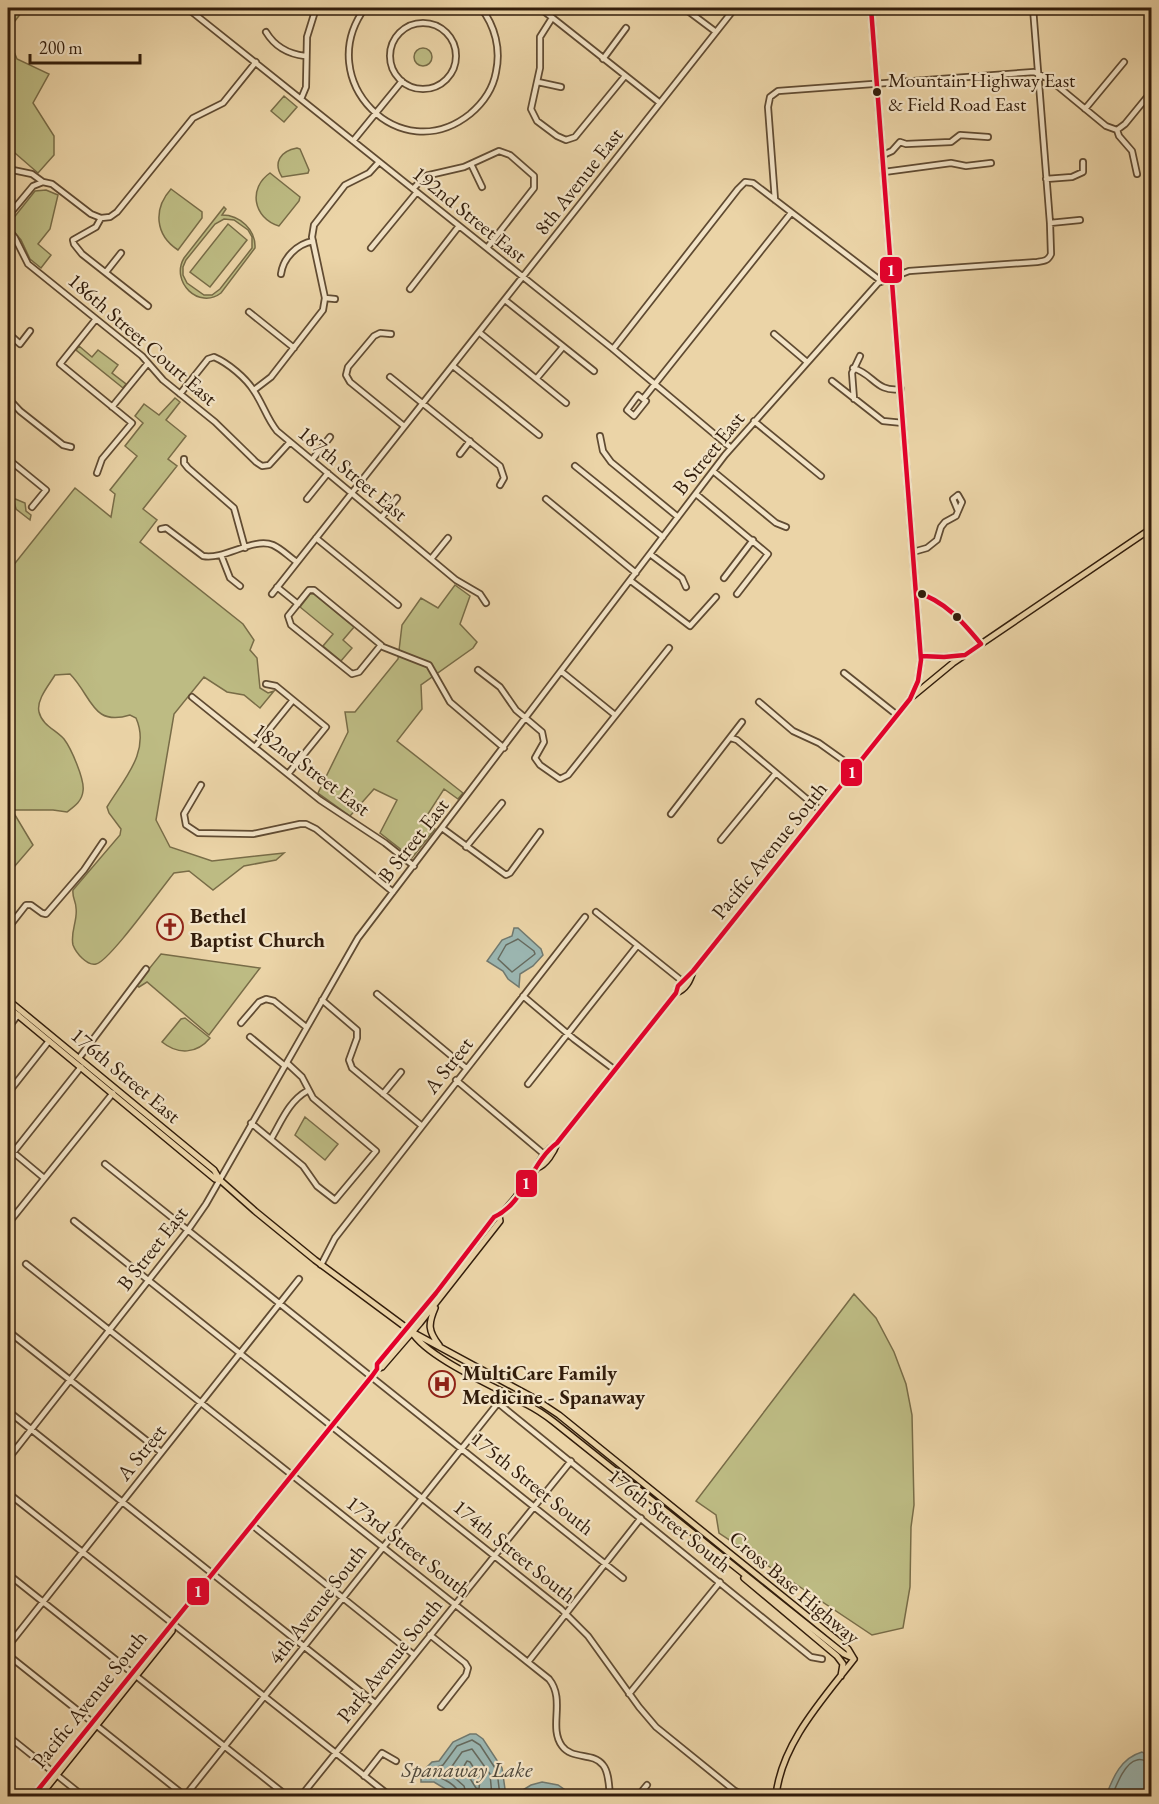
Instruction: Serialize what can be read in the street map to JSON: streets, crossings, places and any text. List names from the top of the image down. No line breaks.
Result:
{"streets":{"main road":["Pacific Avenue South","176th Street East","Cross Base Highway"],"street":["8th Avenue East","192nd Street East","186th Street Court East","B Street East","187th Street East","182nd Street East","A Street","175th Street South","176th Street South","173rd Street South","174th Street South","4th Avenue South","Park Avenue South"]},"crossings":[["8th Avenue East","192nd Street East"],["8th Avenue East","187th Street East"],["192nd Street East","B Street East"],["186th Street Court East","187th Street East"],["B Street East","182nd Street East"],["B Street East","Pacific Avenue South"],["B Street East","176th Street East"],["B Street East","175th Street South"],["B Street East","173rd Street South"],["B Street East","174th Street South"],["Pacific Avenue South","175th Street South"],["Pacific Avenue South","173rd Street South"],["Pacific Avenue South","174th Street South"],["Pacific Avenue South","Cross Base Highway"],["A Street","176th Street East"],["A Street","175th Street South"],["A Street","173rd Street South"],["A Street","174th Street South"],["175th Street South","4th Avenue South"],["175th Street South","Park Avenue South"],["176th Street South","4th Avenue South"],["176th Street South","Park Avenue South"],["173rd Street South","4th Avenue South"],["173rd Street South","Park Avenue South"],["174th Street South","4th Avenue South"],["174th Street South","Park Avenue South"]],"water":["Spanaway Lake"],"places":{"other":["Mountain Highway East & Field Road East"],"church":["Bethel Baptist Church"],"hospital":["MultiCare Family Medicine - Spanaway"]},"lines":["transit line 1"],"scale_bar":"200 m"}
